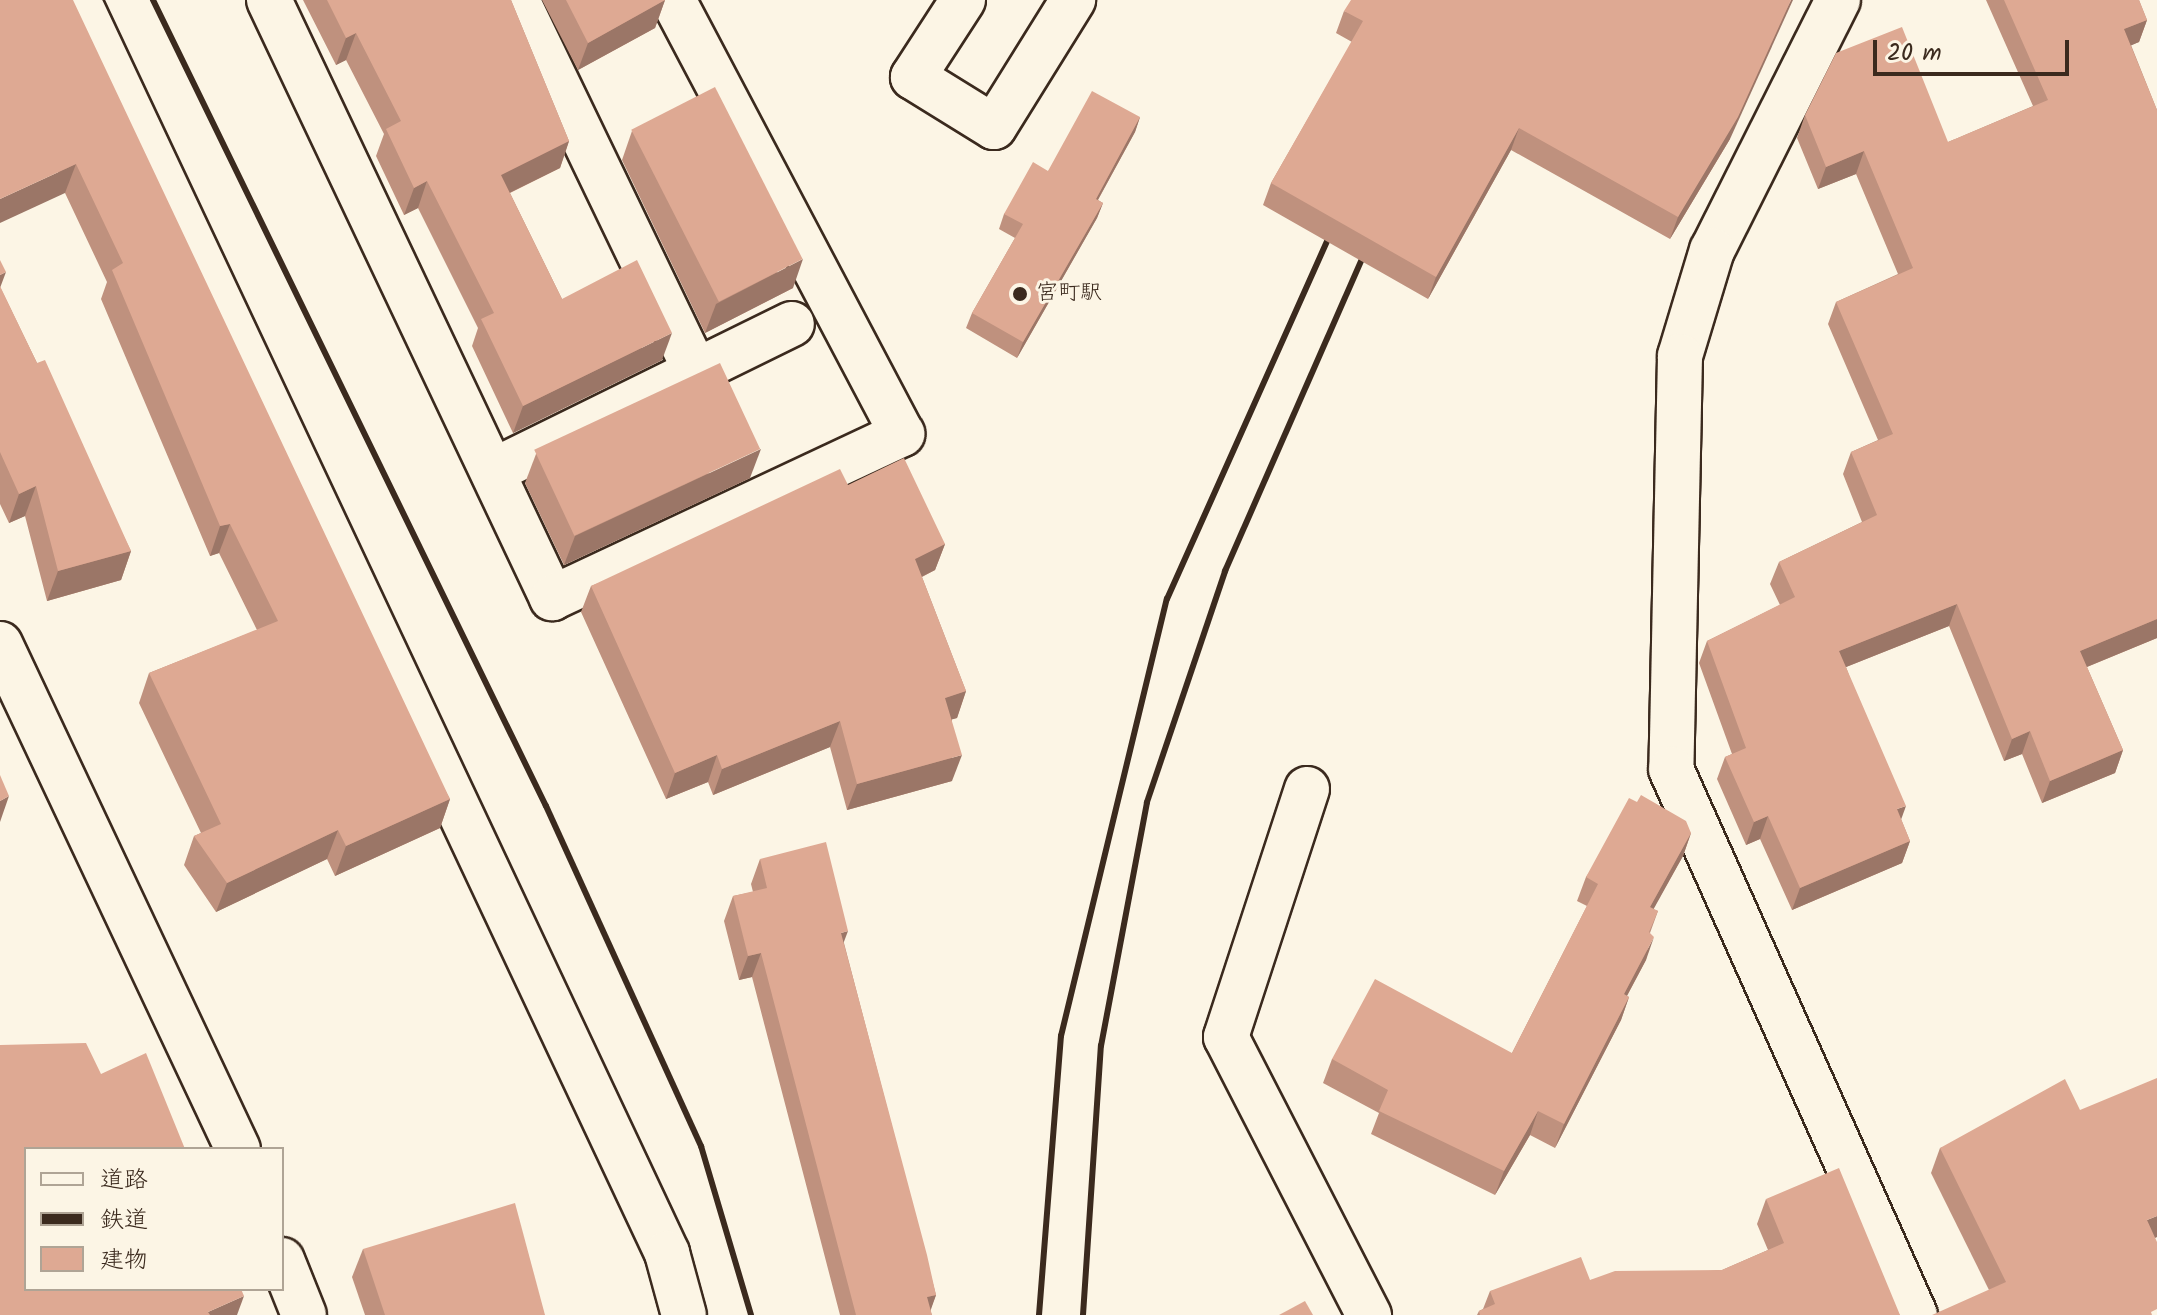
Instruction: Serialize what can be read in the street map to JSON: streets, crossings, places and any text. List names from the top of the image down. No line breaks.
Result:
{"places":["宮町駅"],"legend":["道路","鉄道","建物"],"scale_bar":"20 m"}
